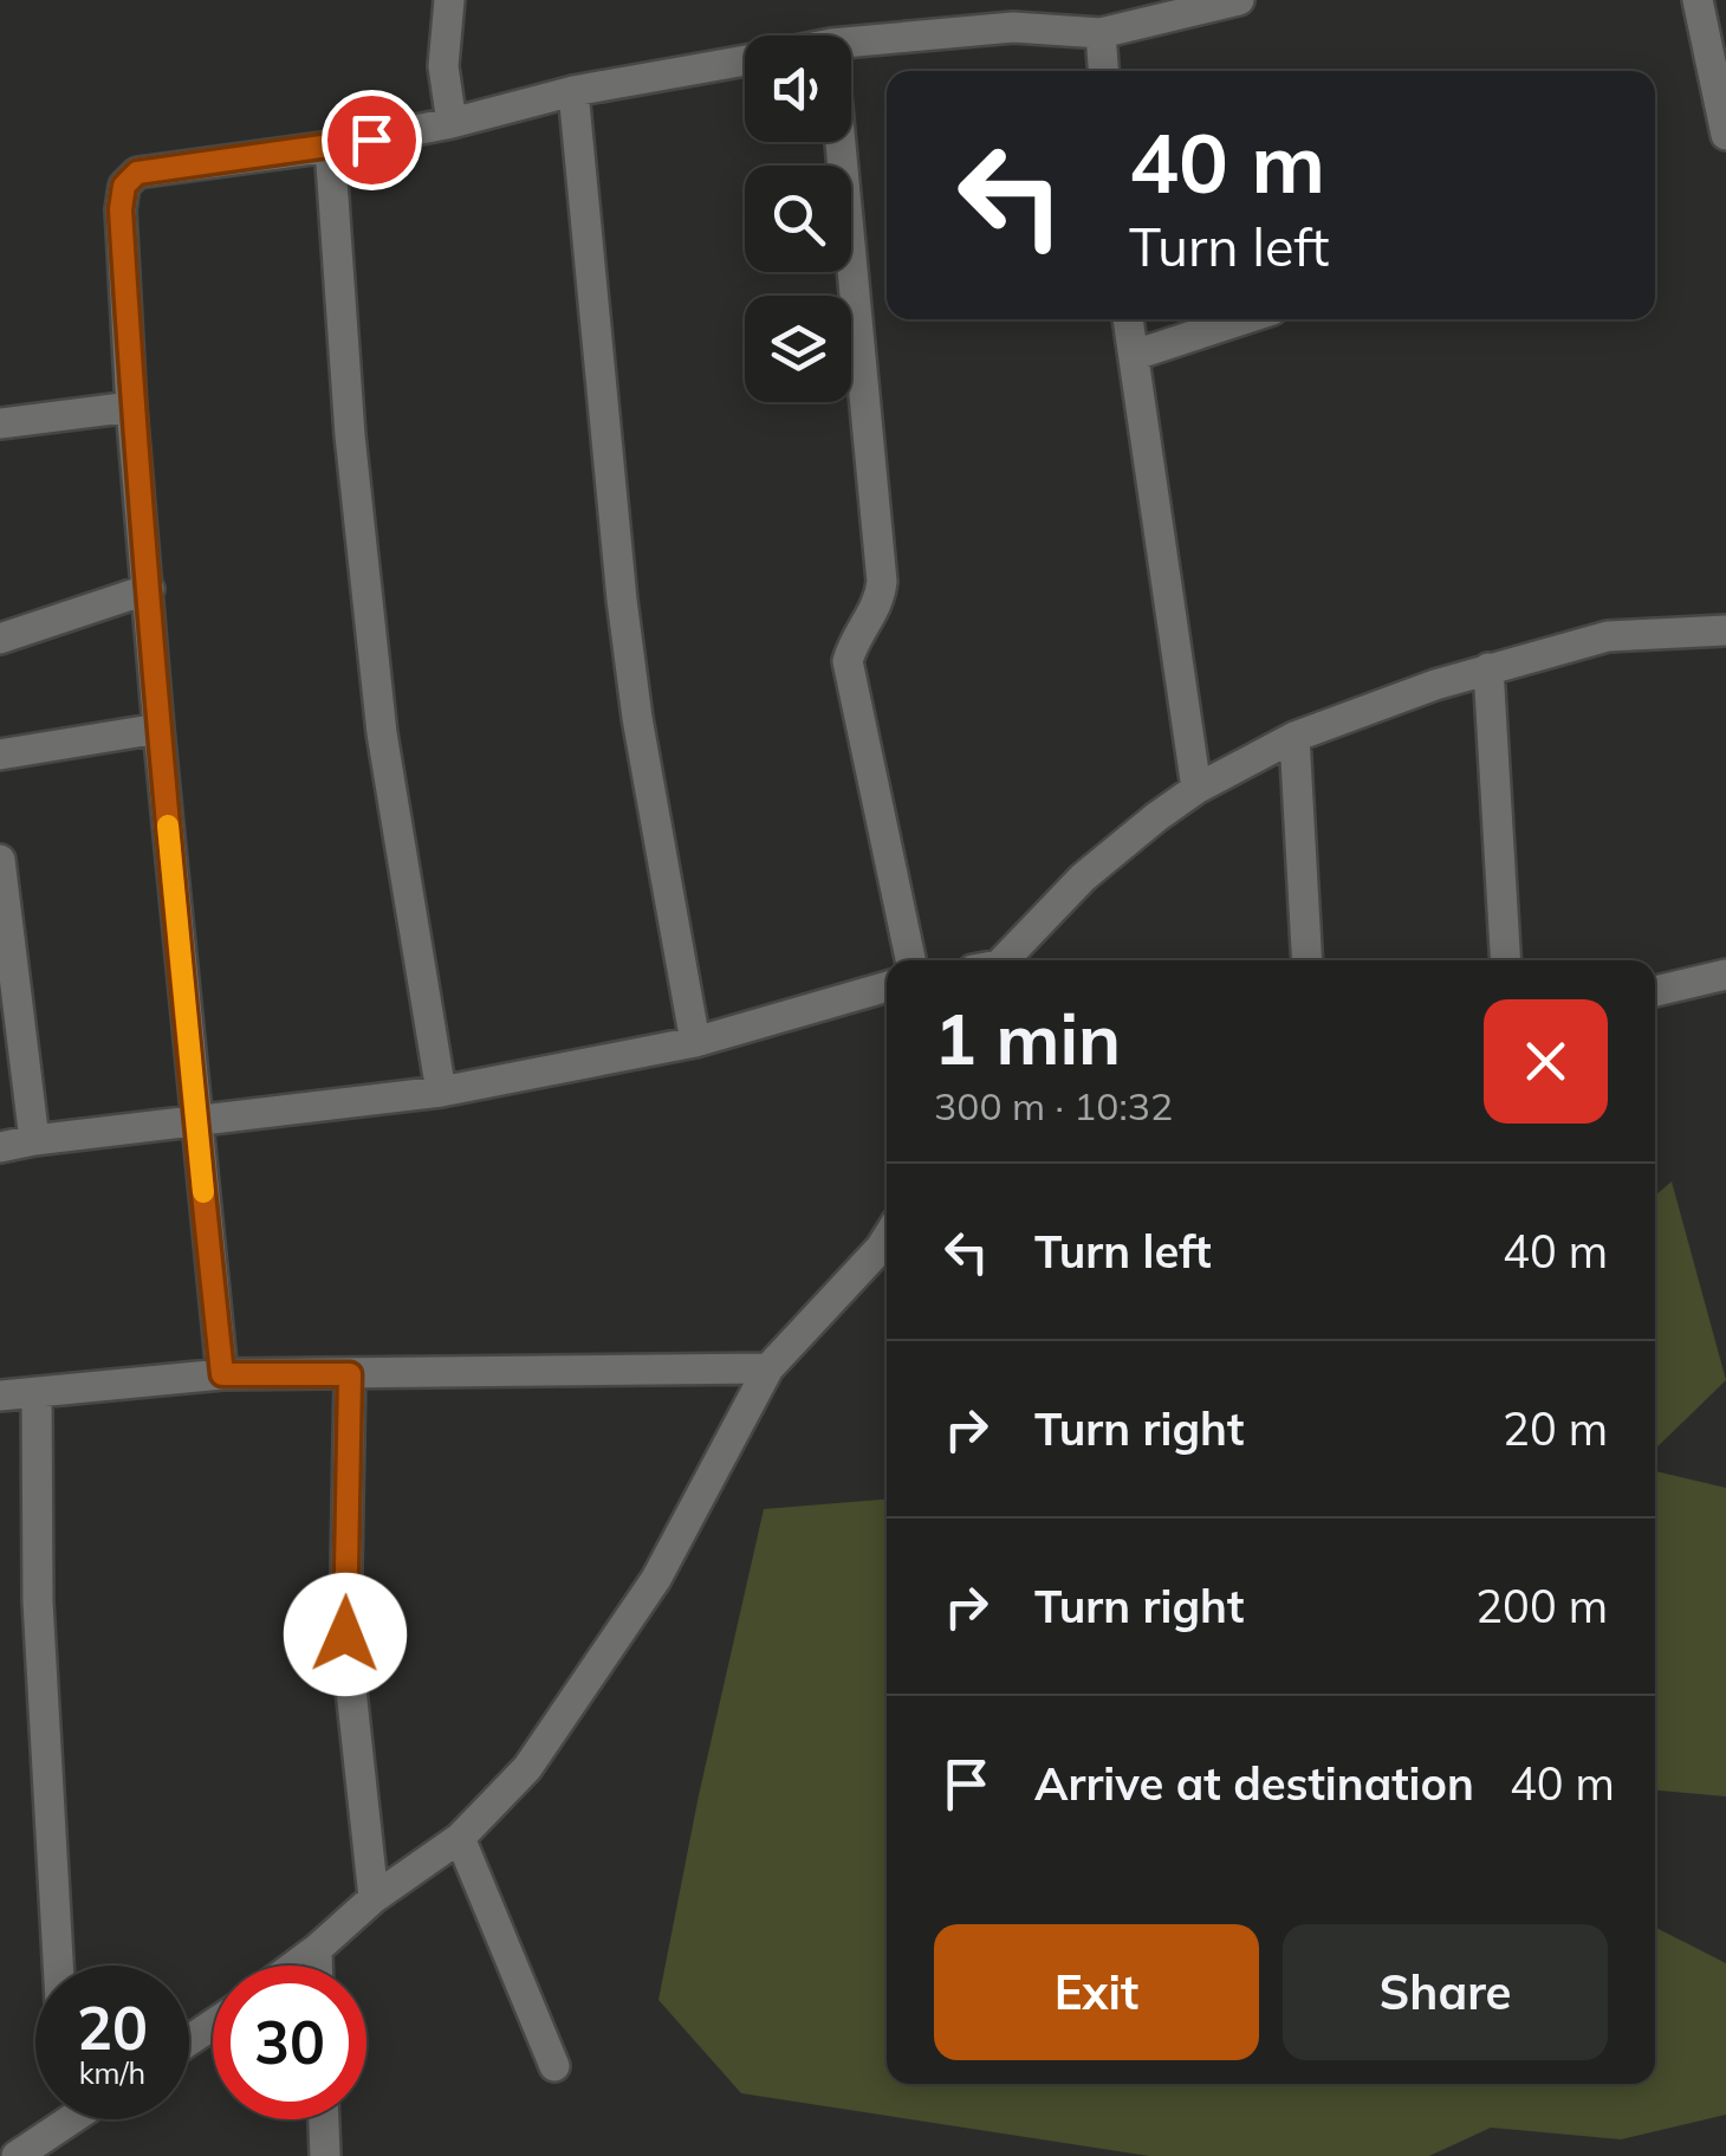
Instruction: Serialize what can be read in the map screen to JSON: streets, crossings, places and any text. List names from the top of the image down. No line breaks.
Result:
{"page":{"turn":["40 m","Turn left"],"heading":["1 min","300 m · 10:32"],"list":[{"name":"Turn left","value":"40 m"},{"name":"Turn right","value":"20 m"},{"name":"Turn right","value":"200 m"},{"name":"Arrive at destination","value":"40 m"}],"buttons":["Exit","Share"],"speed":"20 km/h","limit":"30"}}
